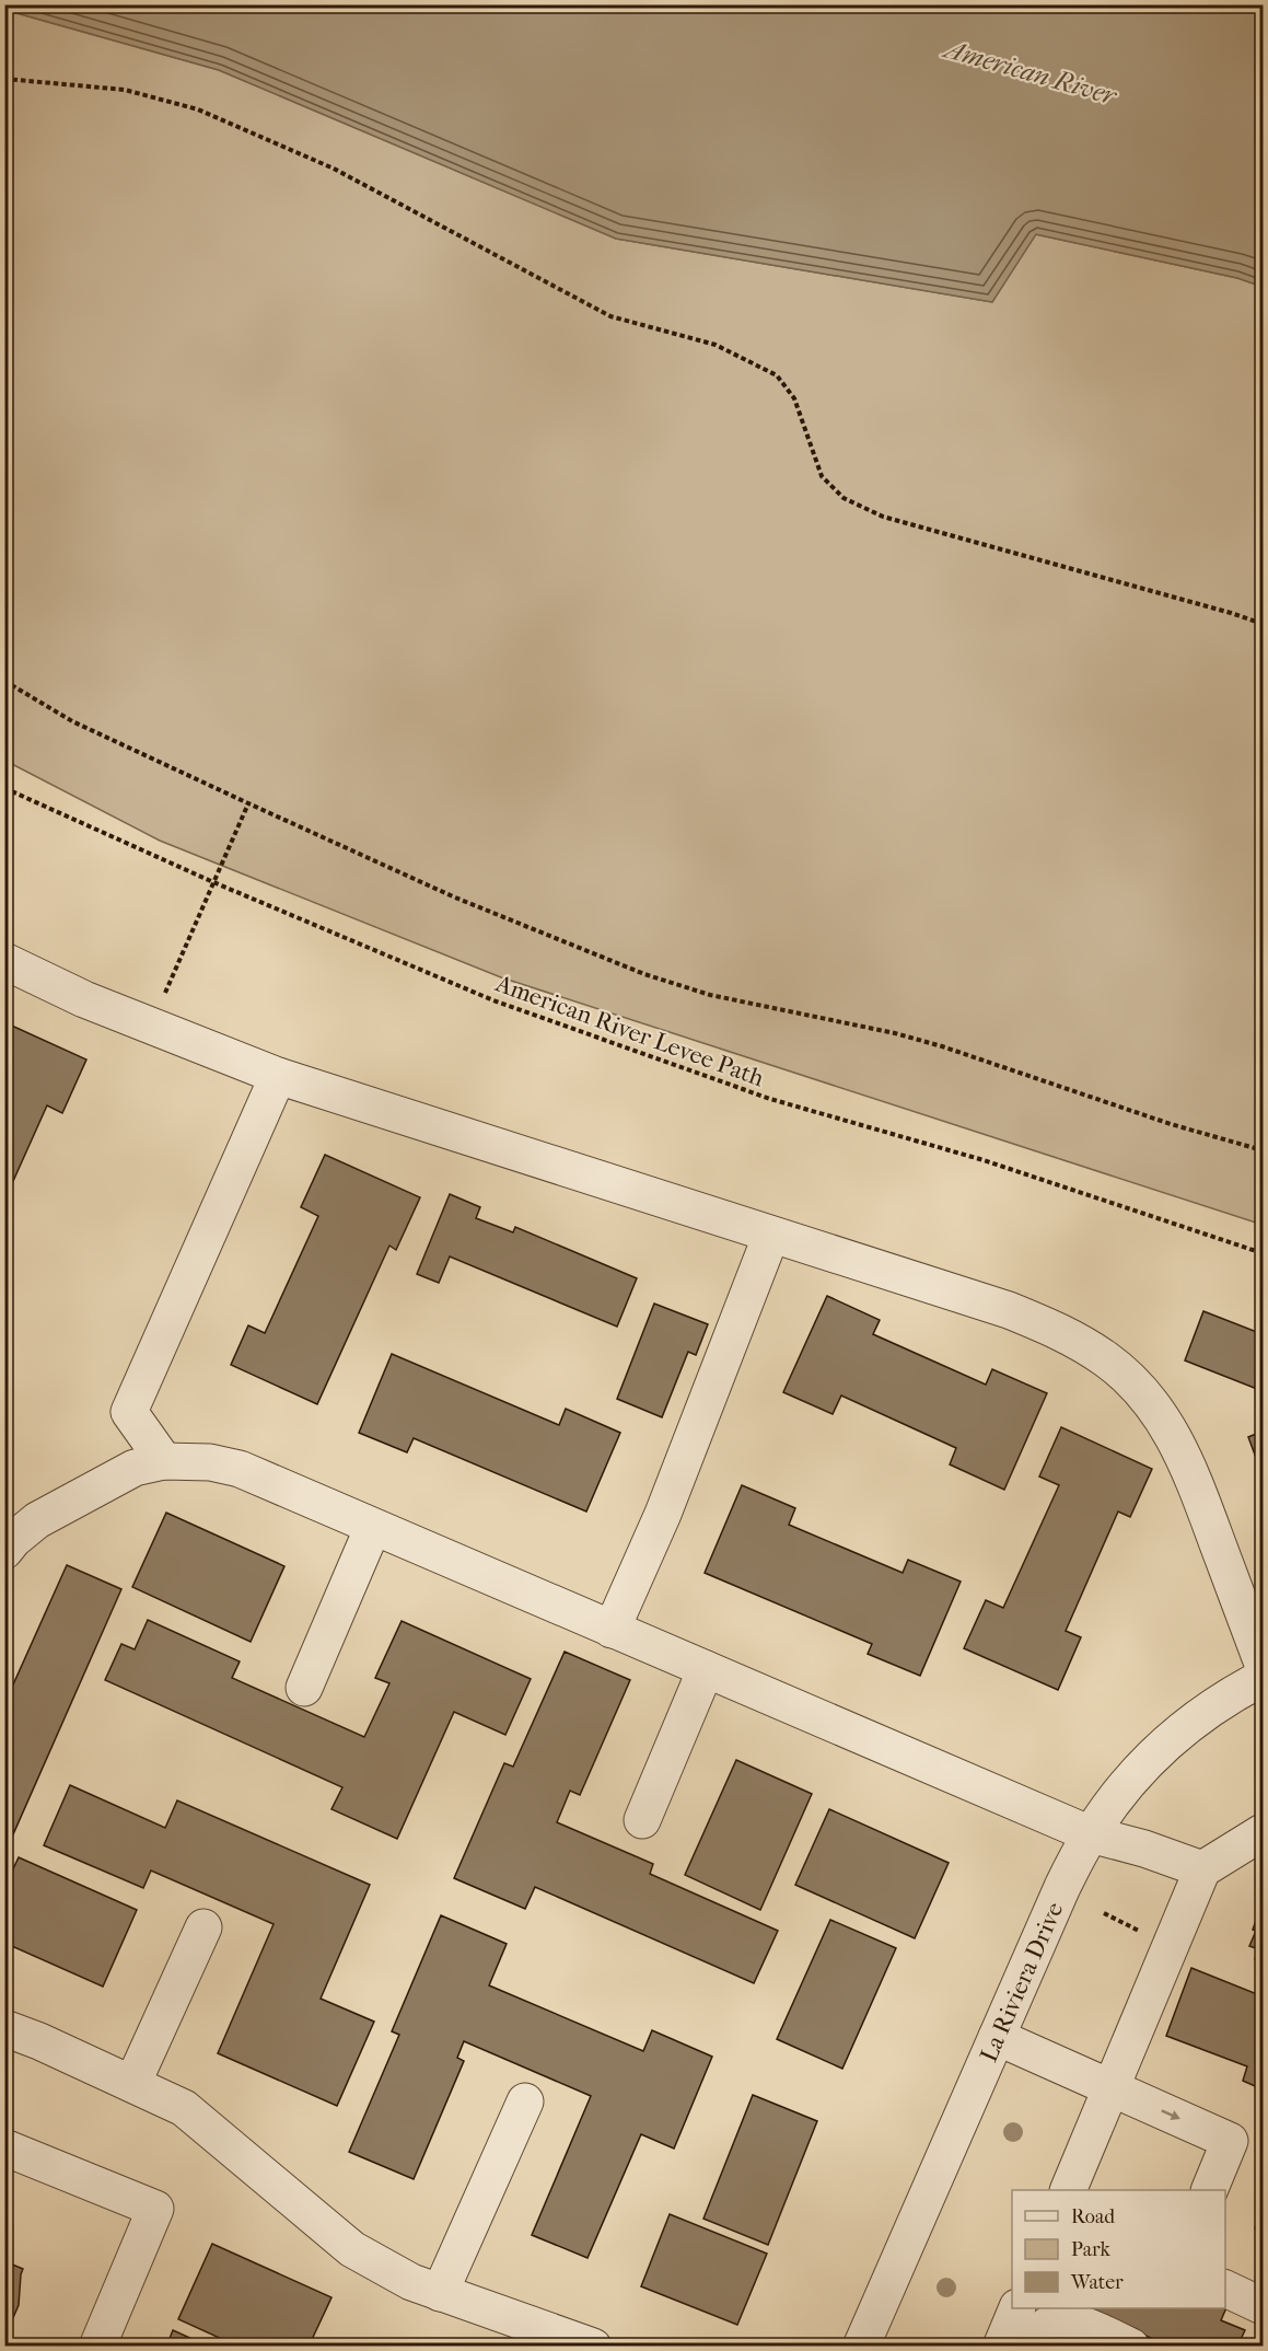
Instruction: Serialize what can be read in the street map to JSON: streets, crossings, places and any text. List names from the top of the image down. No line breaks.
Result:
{"streets":{"street":["La Riviera Drive"],"path":["American River Levee Path"]},"water":["American River"],"legend":["Road","Park","Water"]}
